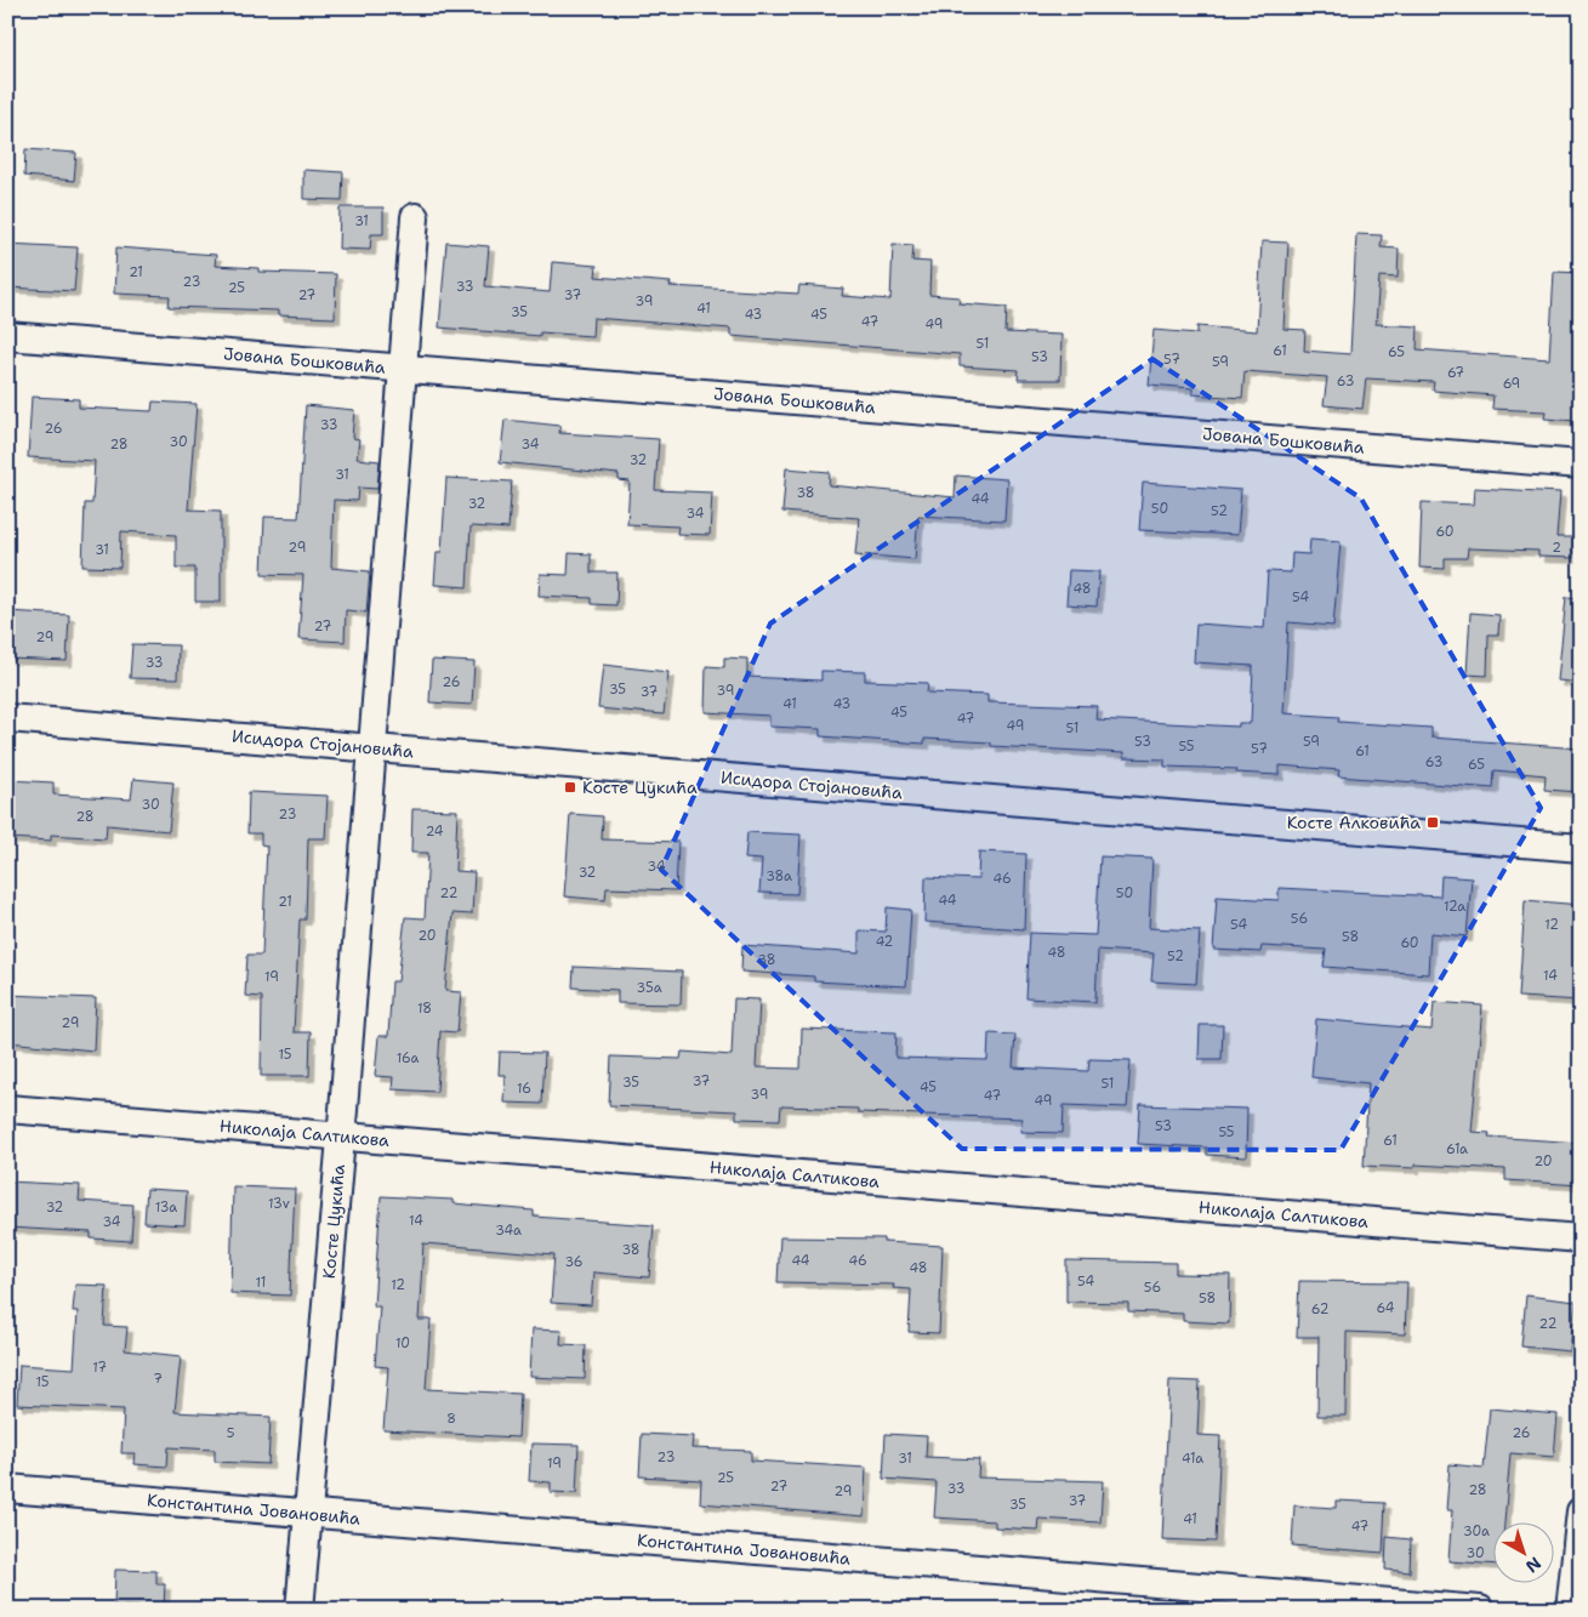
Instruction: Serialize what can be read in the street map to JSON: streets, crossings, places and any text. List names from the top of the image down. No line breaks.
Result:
{"streets":{"street":["Јована Бошковића","Исидора Стојановића","Николаја Салтикова","Косте Цукића","Константина Јовановића"]},"crossings":[["Јована Бошковића","Косте Цукића"],["Исидора Стојановића","Косте Цукића"],["Николаја Салтикова","Косте Цукића"],["Косте Цукића","Константина Јовановића"]],"places":{"transit":["Косте Цукића","Косте Алковића"]},"house_numbers":["31","21","23","33","25","27","37","39","41","35","43","45","47","49","51","61","65","53","57","59","67","63","69","33","26","30","28","34","32","31","38","44","32","50","52","34","60","29","2","31","48","54","27","29","33","26","35","39","37","41","43","45","47","49","51","53","59","55","57","61","63","65","30","23","28","24","34","32","38a","46","22","50","44","21","12a","56","54","12","20","58","42","60","48","52","38","14","19","35a","18","29","15","16a","37","35","51","45","16","39","47","49","53","55","61","61a","20","13v","32","13a","14","34","34a","38","44","46","36","48","54","11","12","56","58","64","62","22","10","17","7","15","8","5","26","23","31","41a","19","25","27","33","28","29","37","35","41","47","30a","30"],"north":"bottom right"}
